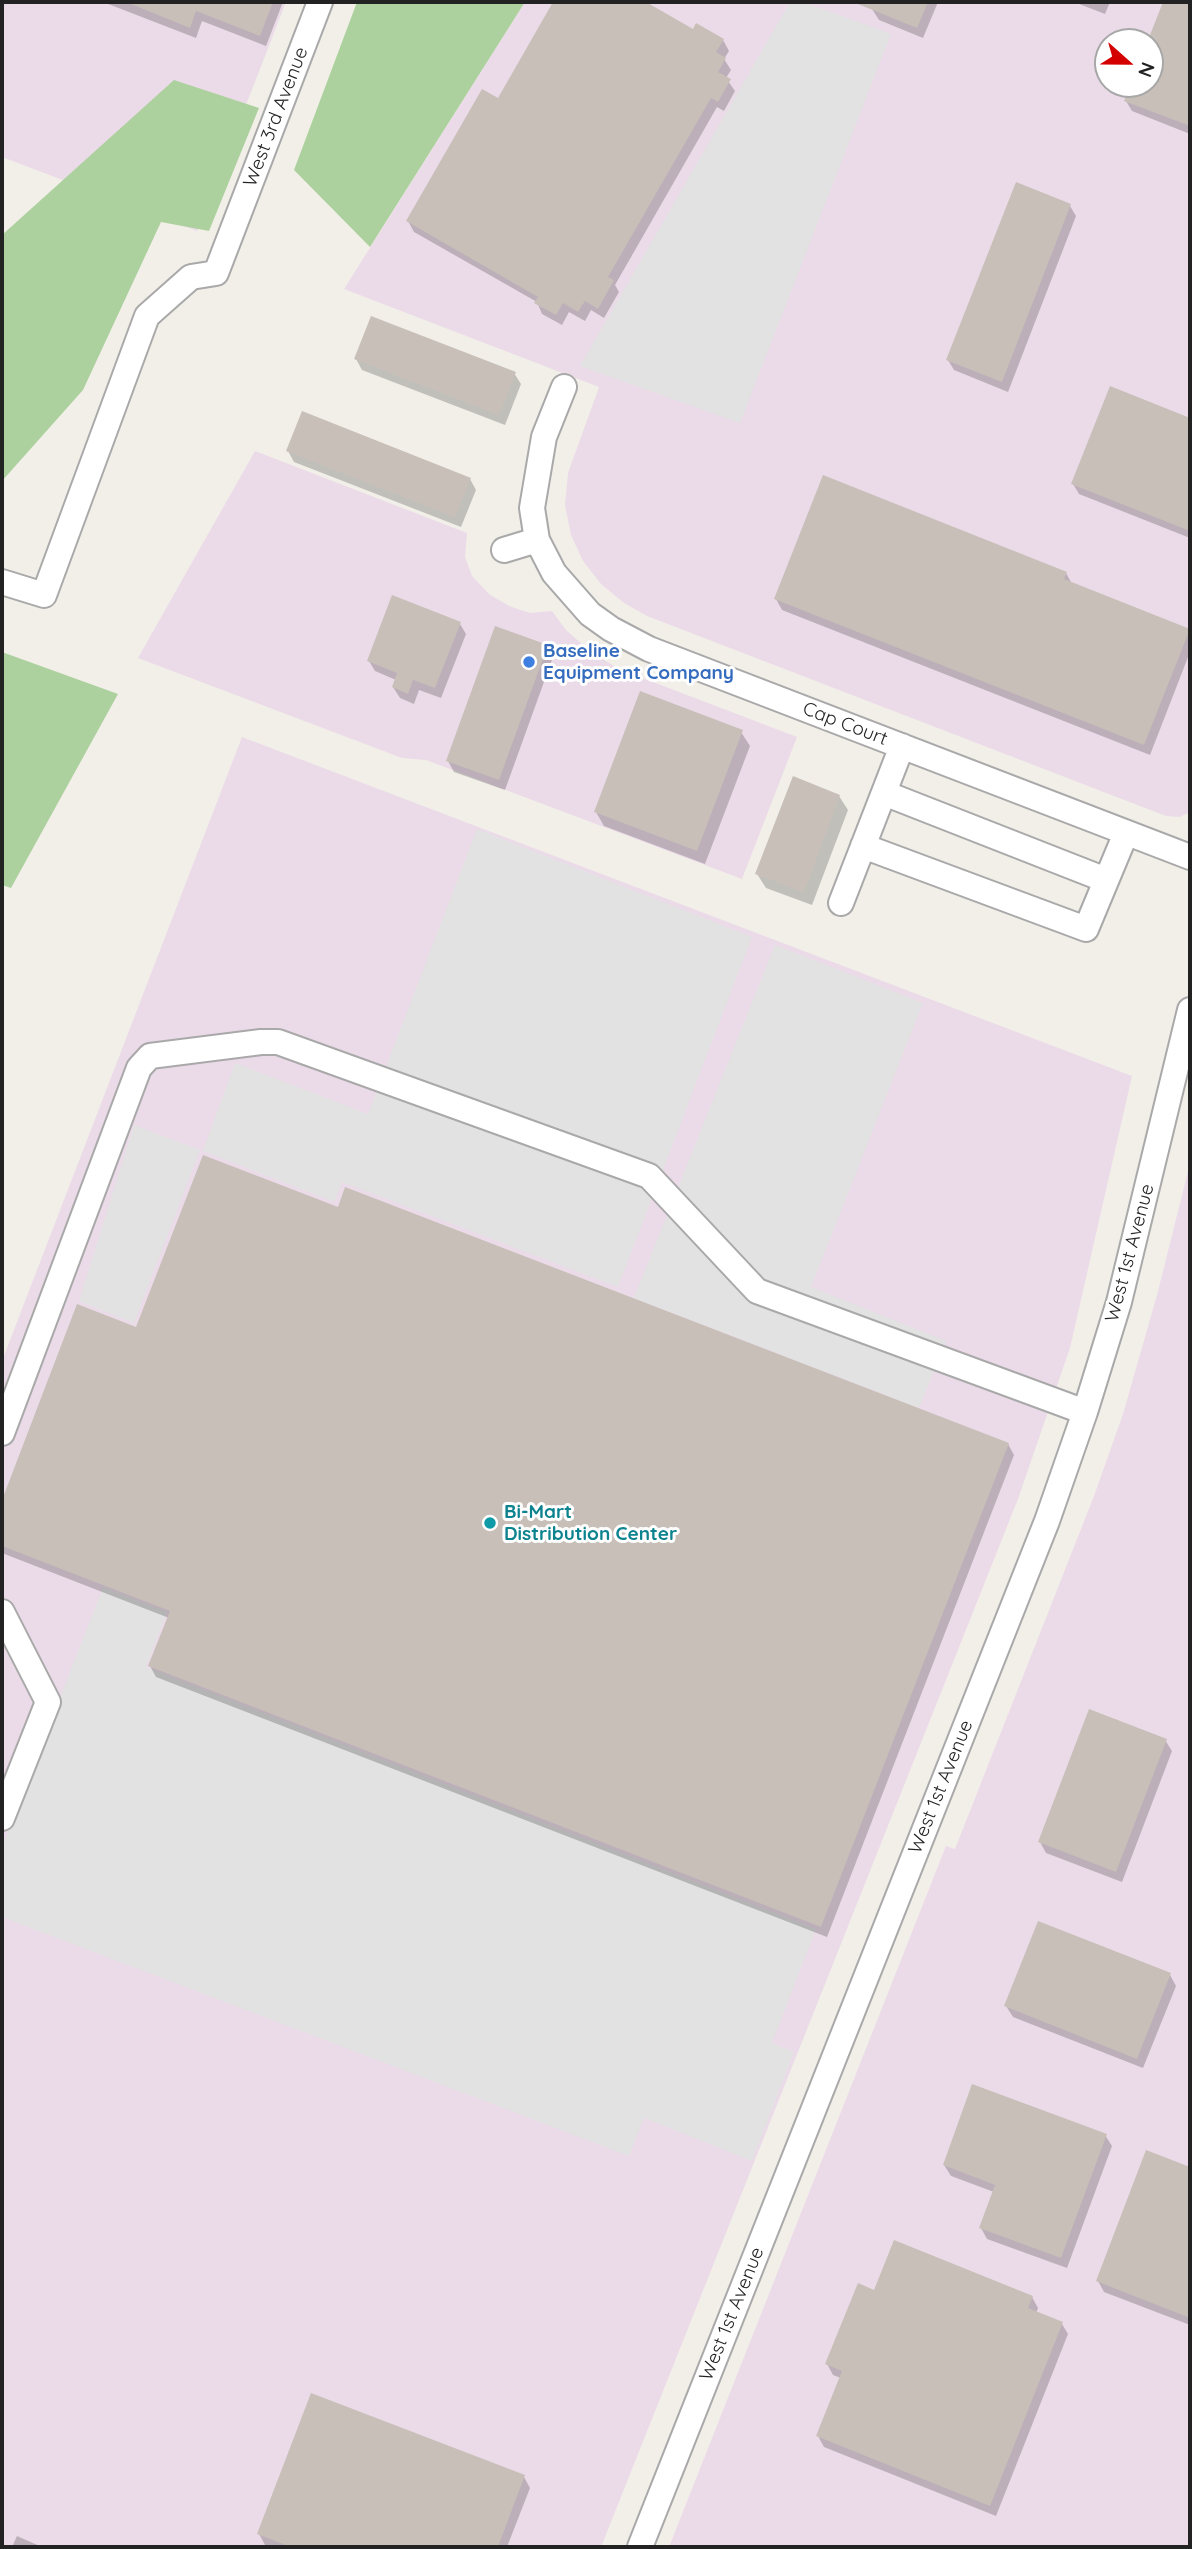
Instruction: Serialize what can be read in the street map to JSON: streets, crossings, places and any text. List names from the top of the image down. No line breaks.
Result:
{"streets":{"street":["West 3rd Avenue","Cap Court","West 1st Avenue"]},"places":["Baseline Equipment Company","Bi-Mart Distribution Center"],"north":"right"}
